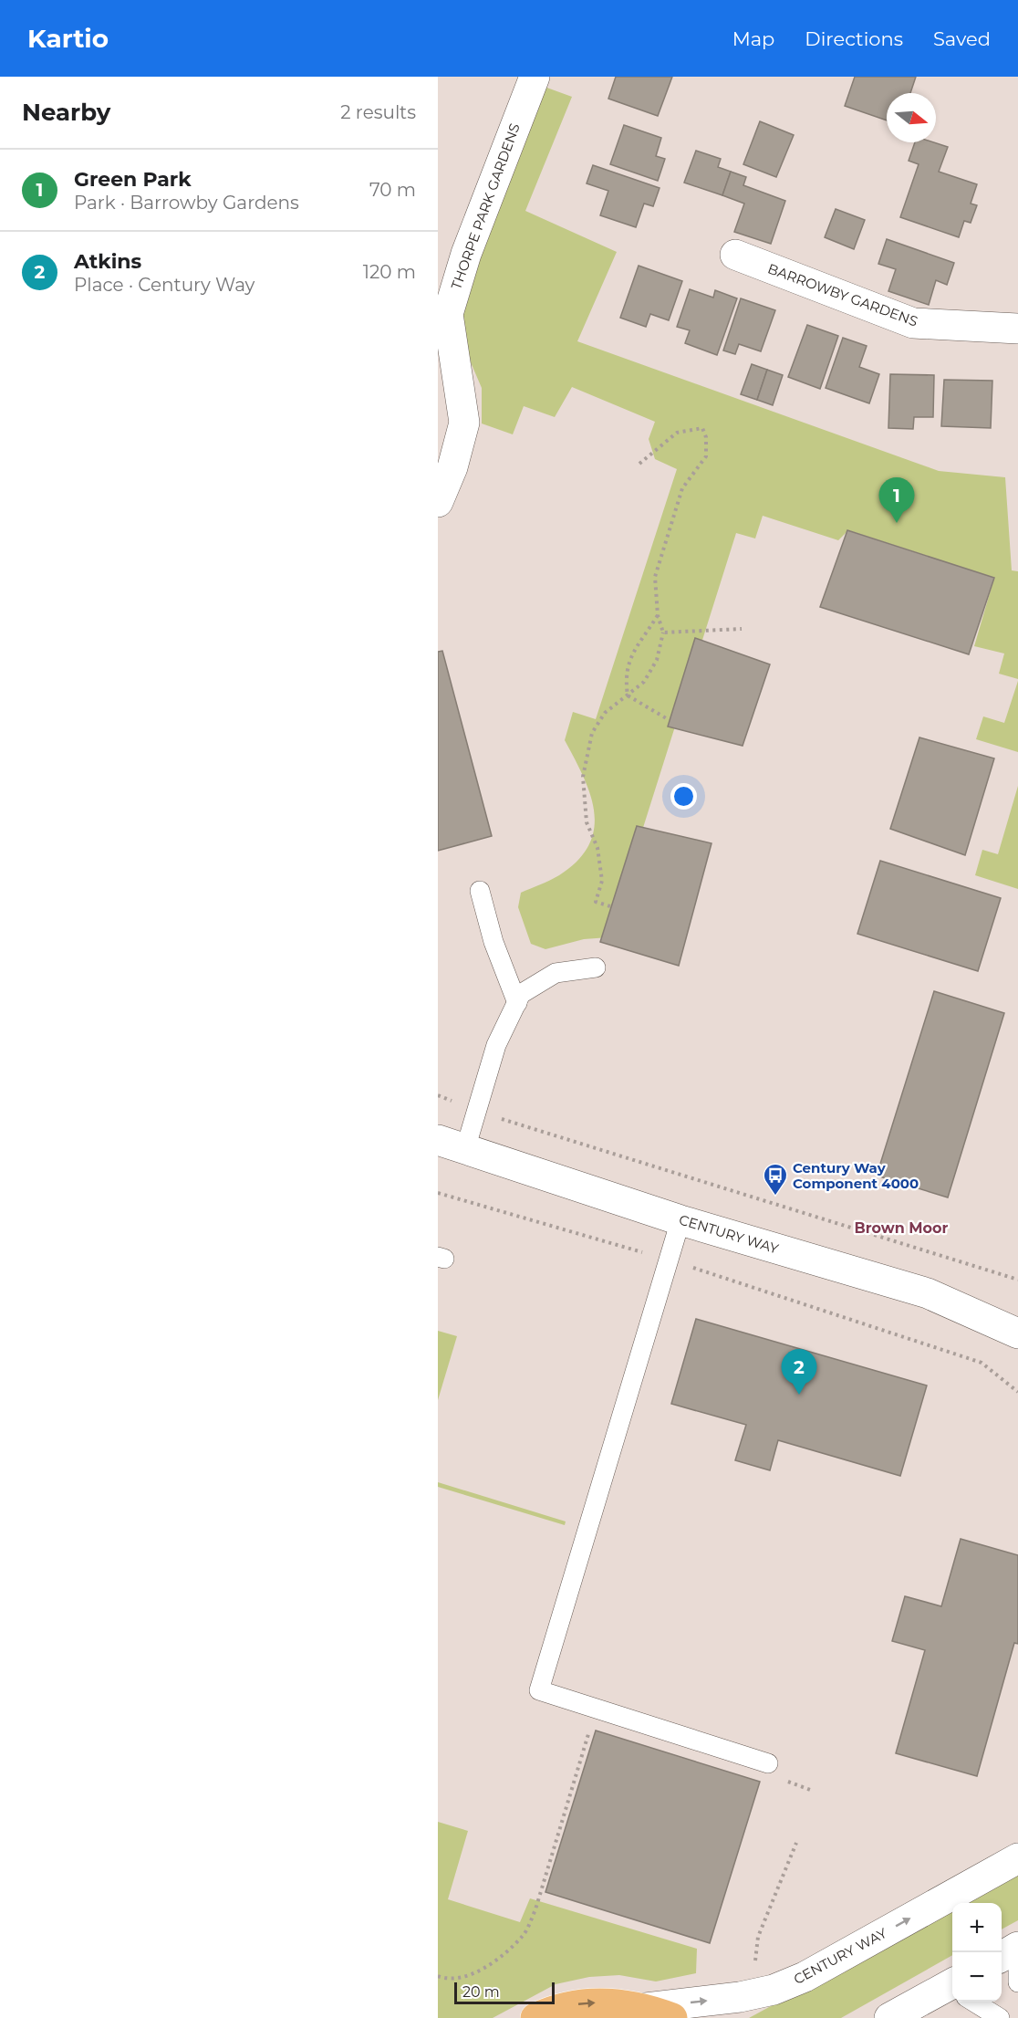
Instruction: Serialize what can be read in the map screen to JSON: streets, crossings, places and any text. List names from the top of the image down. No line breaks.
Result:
{"streets":{"street":["THORPE PARK GARDENS","BARROWBY GARDENS","CENTURY WAY"]},"one_way":["CENTURY WAY"],"districts":["Brown Moor"],"places":{"bus stop":["Century Way Component 4000"]},"scale_bar":"20 m","north":"right","page":{"header":"Kartio","nav":["Map","Directions","Saved"],"heading":["Nearby","2 results"],"list":[{"mark":"1","name":"Green Park","note":"Park · Barrowby Gardens","value":"70 m"},{"mark":"2","name":"Atkins","note":"Place · Century Way","value":"120 m"}],"pins":["1","2"],"map_buttons":["+","−"],"scale":"20 m"}}
